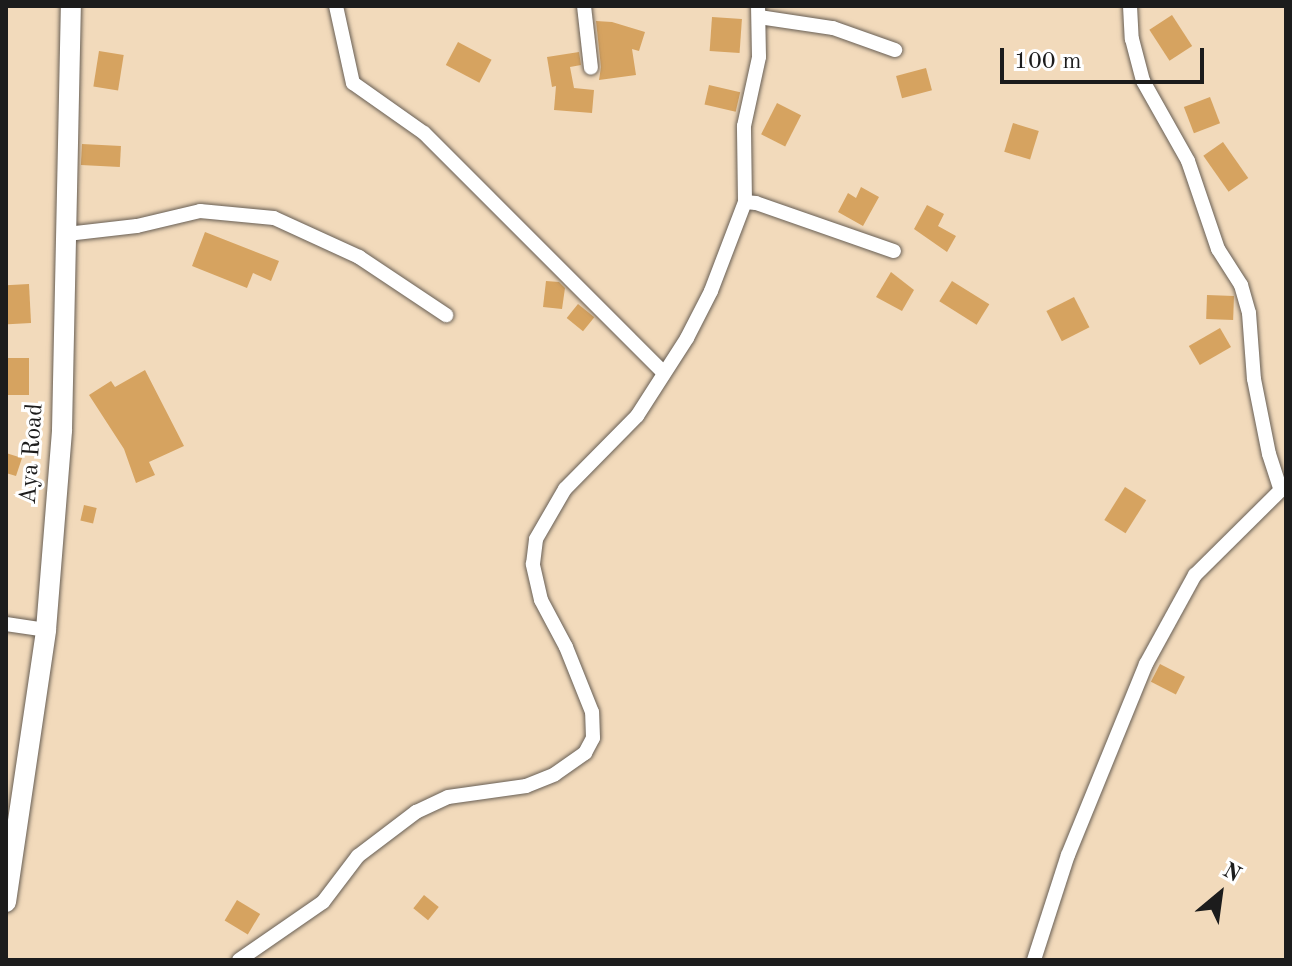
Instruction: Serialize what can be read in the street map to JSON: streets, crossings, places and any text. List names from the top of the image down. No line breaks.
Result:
{"streets":{"street":["Aya Road"]},"scale_bar":"100 m","north":"top right"}
